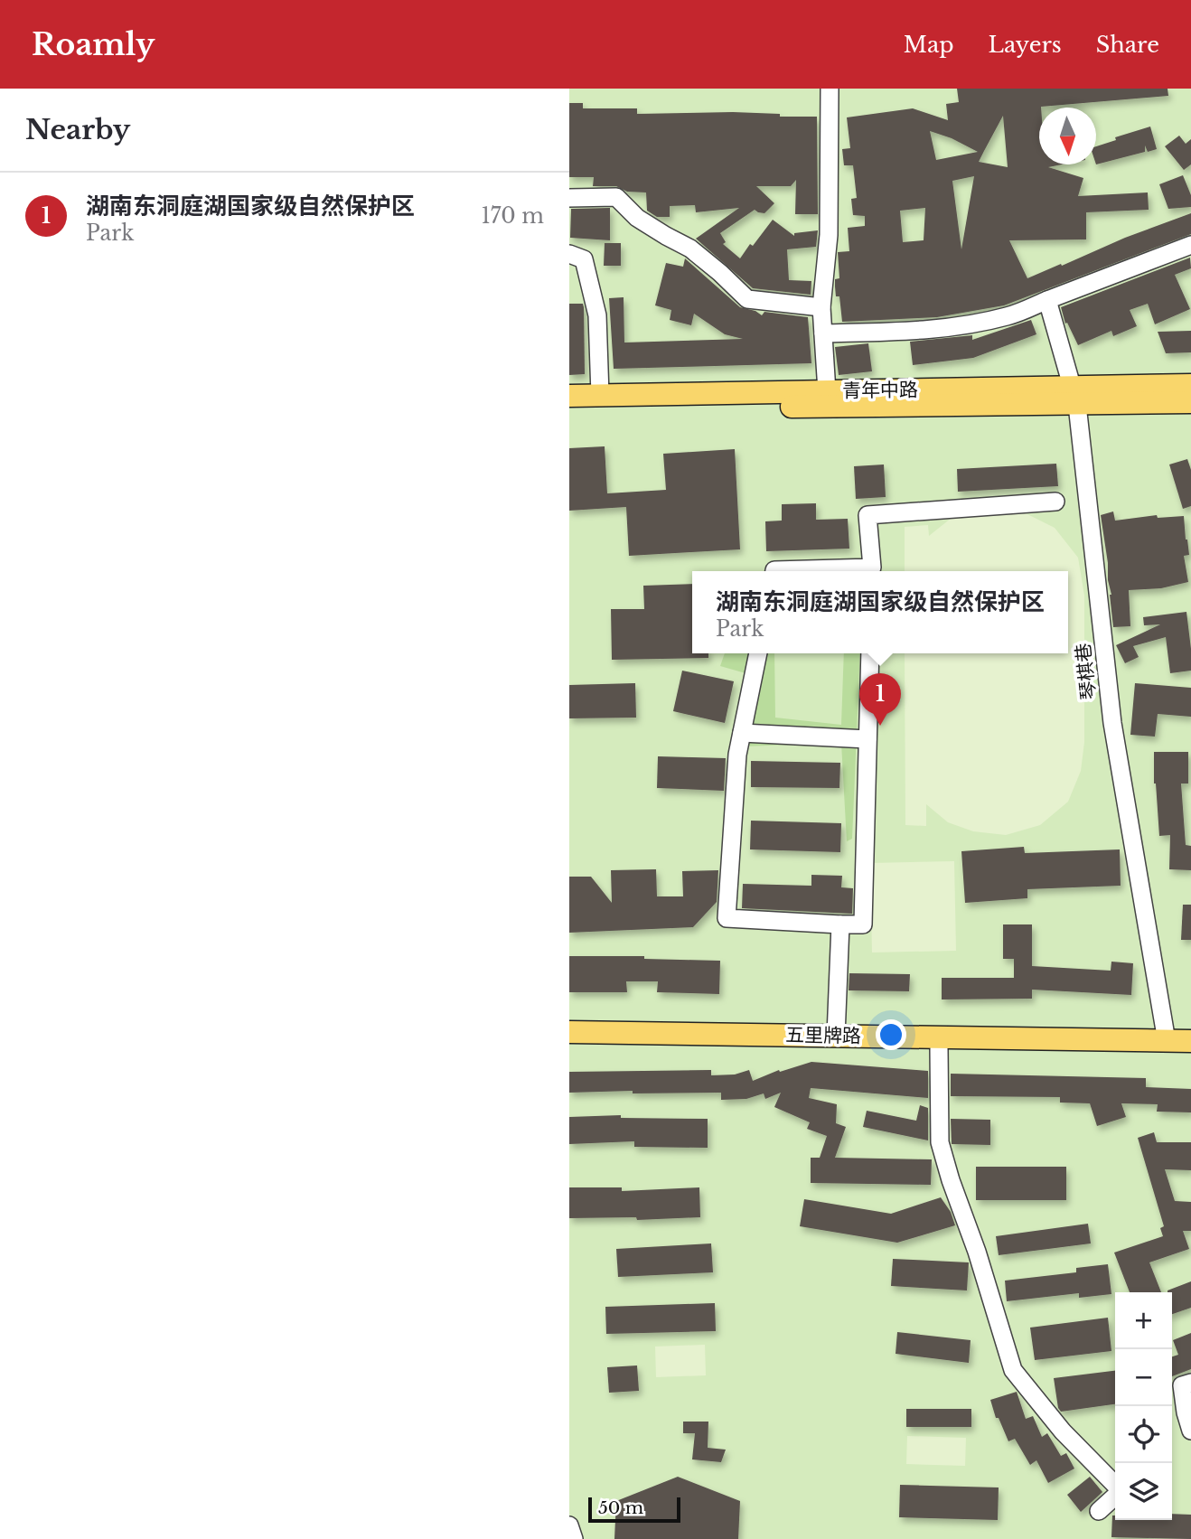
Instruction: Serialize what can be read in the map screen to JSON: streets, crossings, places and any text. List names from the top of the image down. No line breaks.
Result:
{"streets":{"main road":["青年中路","五里牌路"],"street":["琴棋巷"]},"crossings":[["青年中路","琴棋巷"],["琴棋巷","五里牌路"]],"scale_bar":"50 m","north":"bottom","page":{"header":"Roamly","nav":["Map","Layers","Share"],"heading":"Nearby","list":[{"mark":"1","name":"湖南东洞庭湖国家级自然保护区","note":"Park","value":"170 m"}],"popup":["湖南东洞庭湖国家级自然保护区","Park"],"pins":"1","map_buttons":["+","−"],"scale":"50 m"}}
